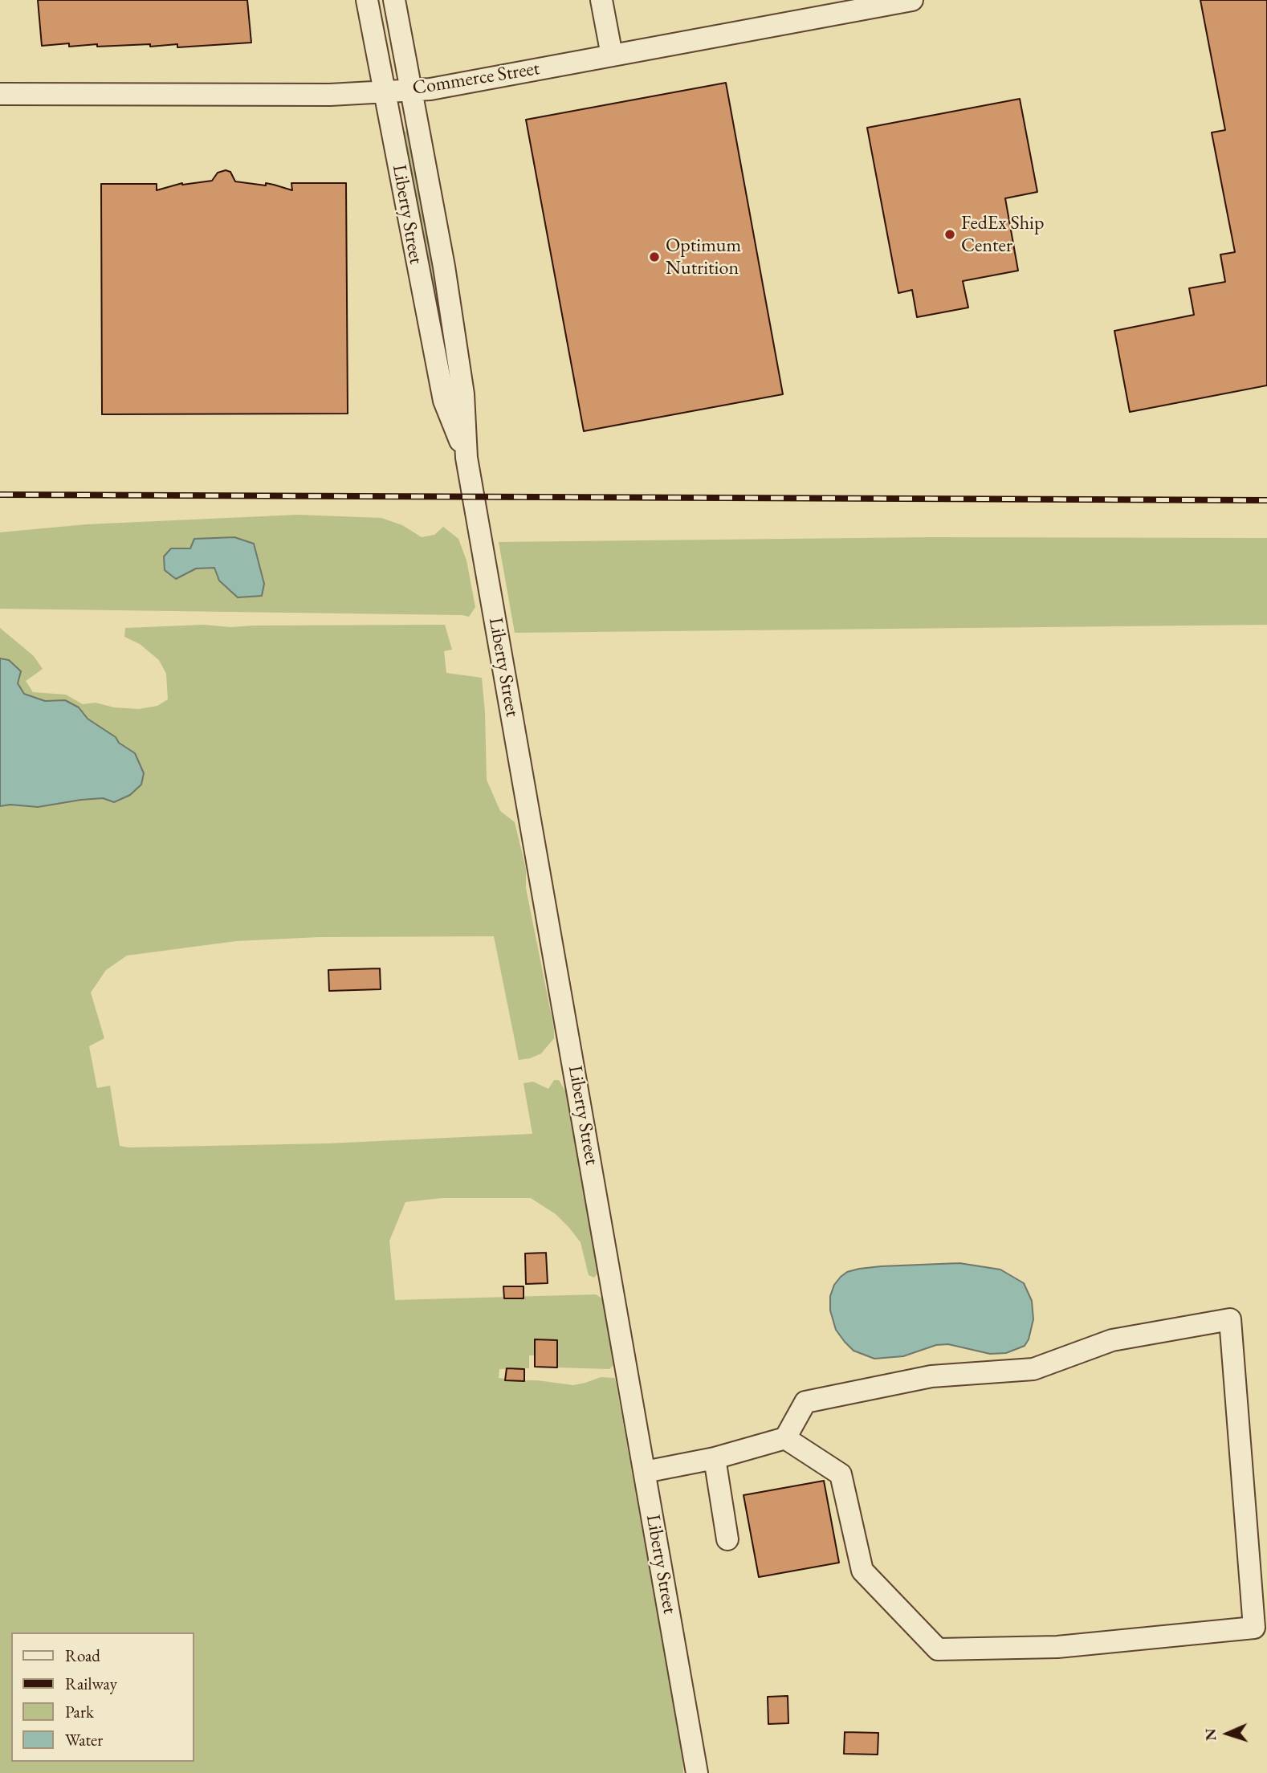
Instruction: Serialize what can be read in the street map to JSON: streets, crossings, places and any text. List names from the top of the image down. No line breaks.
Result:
{"streets":{"street":["Commerce Street","Liberty Street"]},"crossings":[["Commerce Street","Liberty Street"]],"places":["FedEx Ship Center","Optimum Nutrition"],"legend":["Road","Railway","Park","Water"],"north":"left"}
